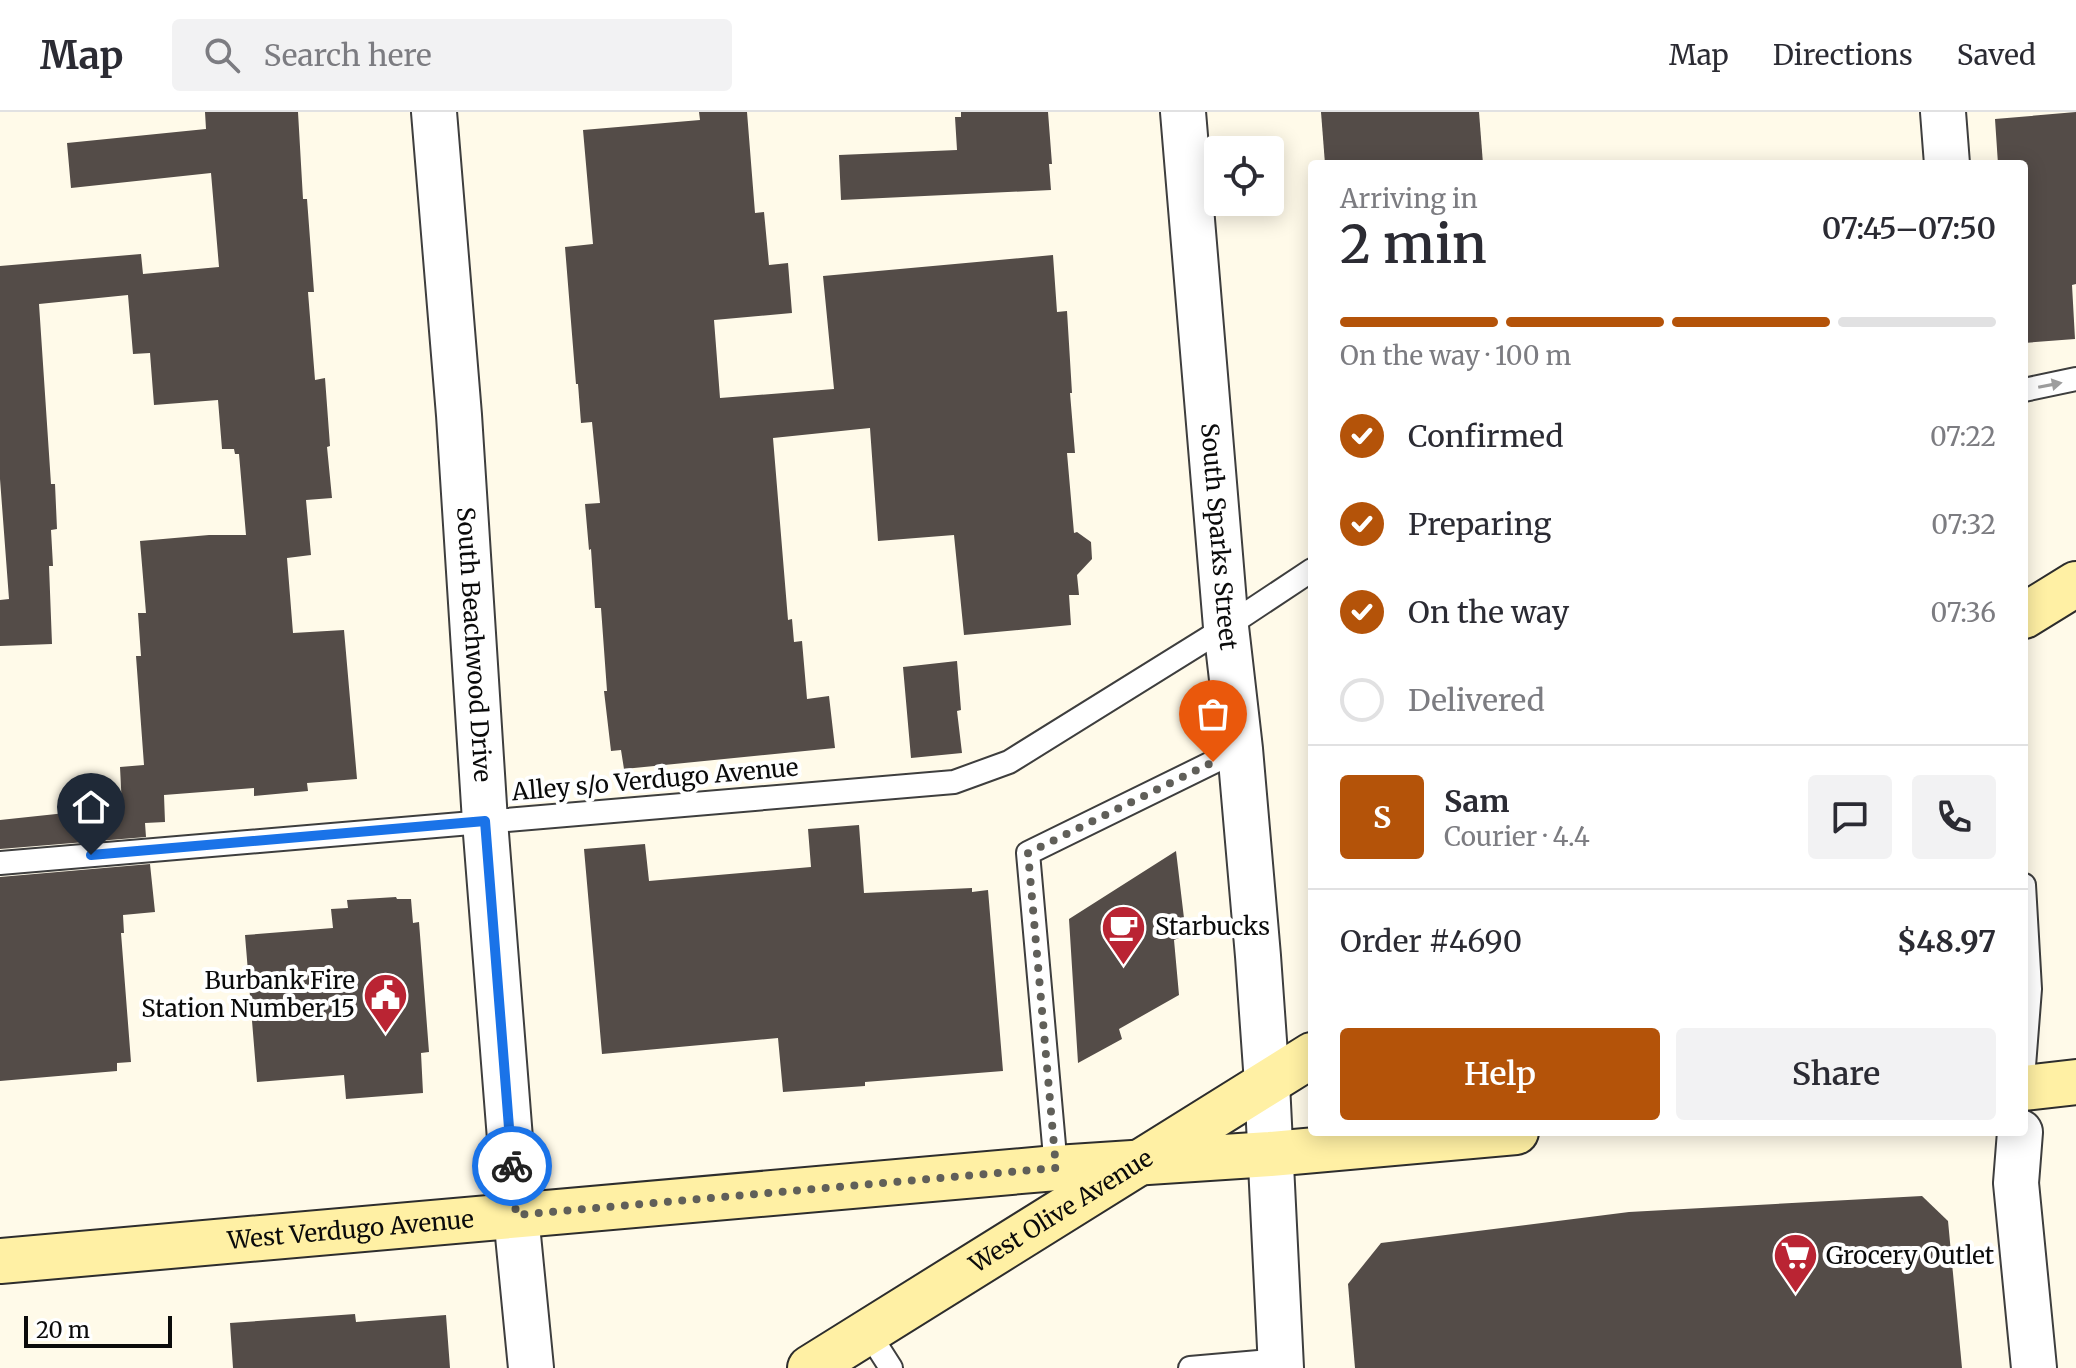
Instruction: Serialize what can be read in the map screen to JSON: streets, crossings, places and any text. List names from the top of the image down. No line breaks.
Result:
{"streets":{"main road":["West Olive Avenue","West Verdugo Avenue"],"street":["South Sparks Street","South Beachwood Drive"],"lane":["Alley s/o Verdugo Avenue"]},"crossings":[["South Sparks Street","Alley s/o Verdugo Avenue"],["South Sparks Street","West Olive Avenue"],["South Sparks Street","West Verdugo Avenue"],["South Beachwood Drive","Alley s/o Verdugo Avenue"],["South Beachwood Drive","West Verdugo Avenue"],["West Olive Avenue","West Verdugo Avenue"]],"places":{"cafe":["Starbucks"],"public building":["Burbank Fire Station Number 15"],"supermarket":["Grocery Outlet"]},"scale_bar":"20 m","page":{"header":"Map","search":"Search here","nav":["Map","Directions","Saved"],"heading":["2 min","Arriving in","07:45–07:50"],"panel":["Sam","Courier · 4.4","Order #4690","$48.97"],"bar":"On the way · 100 m","list":[["Confirmed","07:22"],["Preparing","07:32"],["On the way","07:36"],"Delivered"],"round":"S","buttons":["Help","Share"],"scale":"20 m"}}
